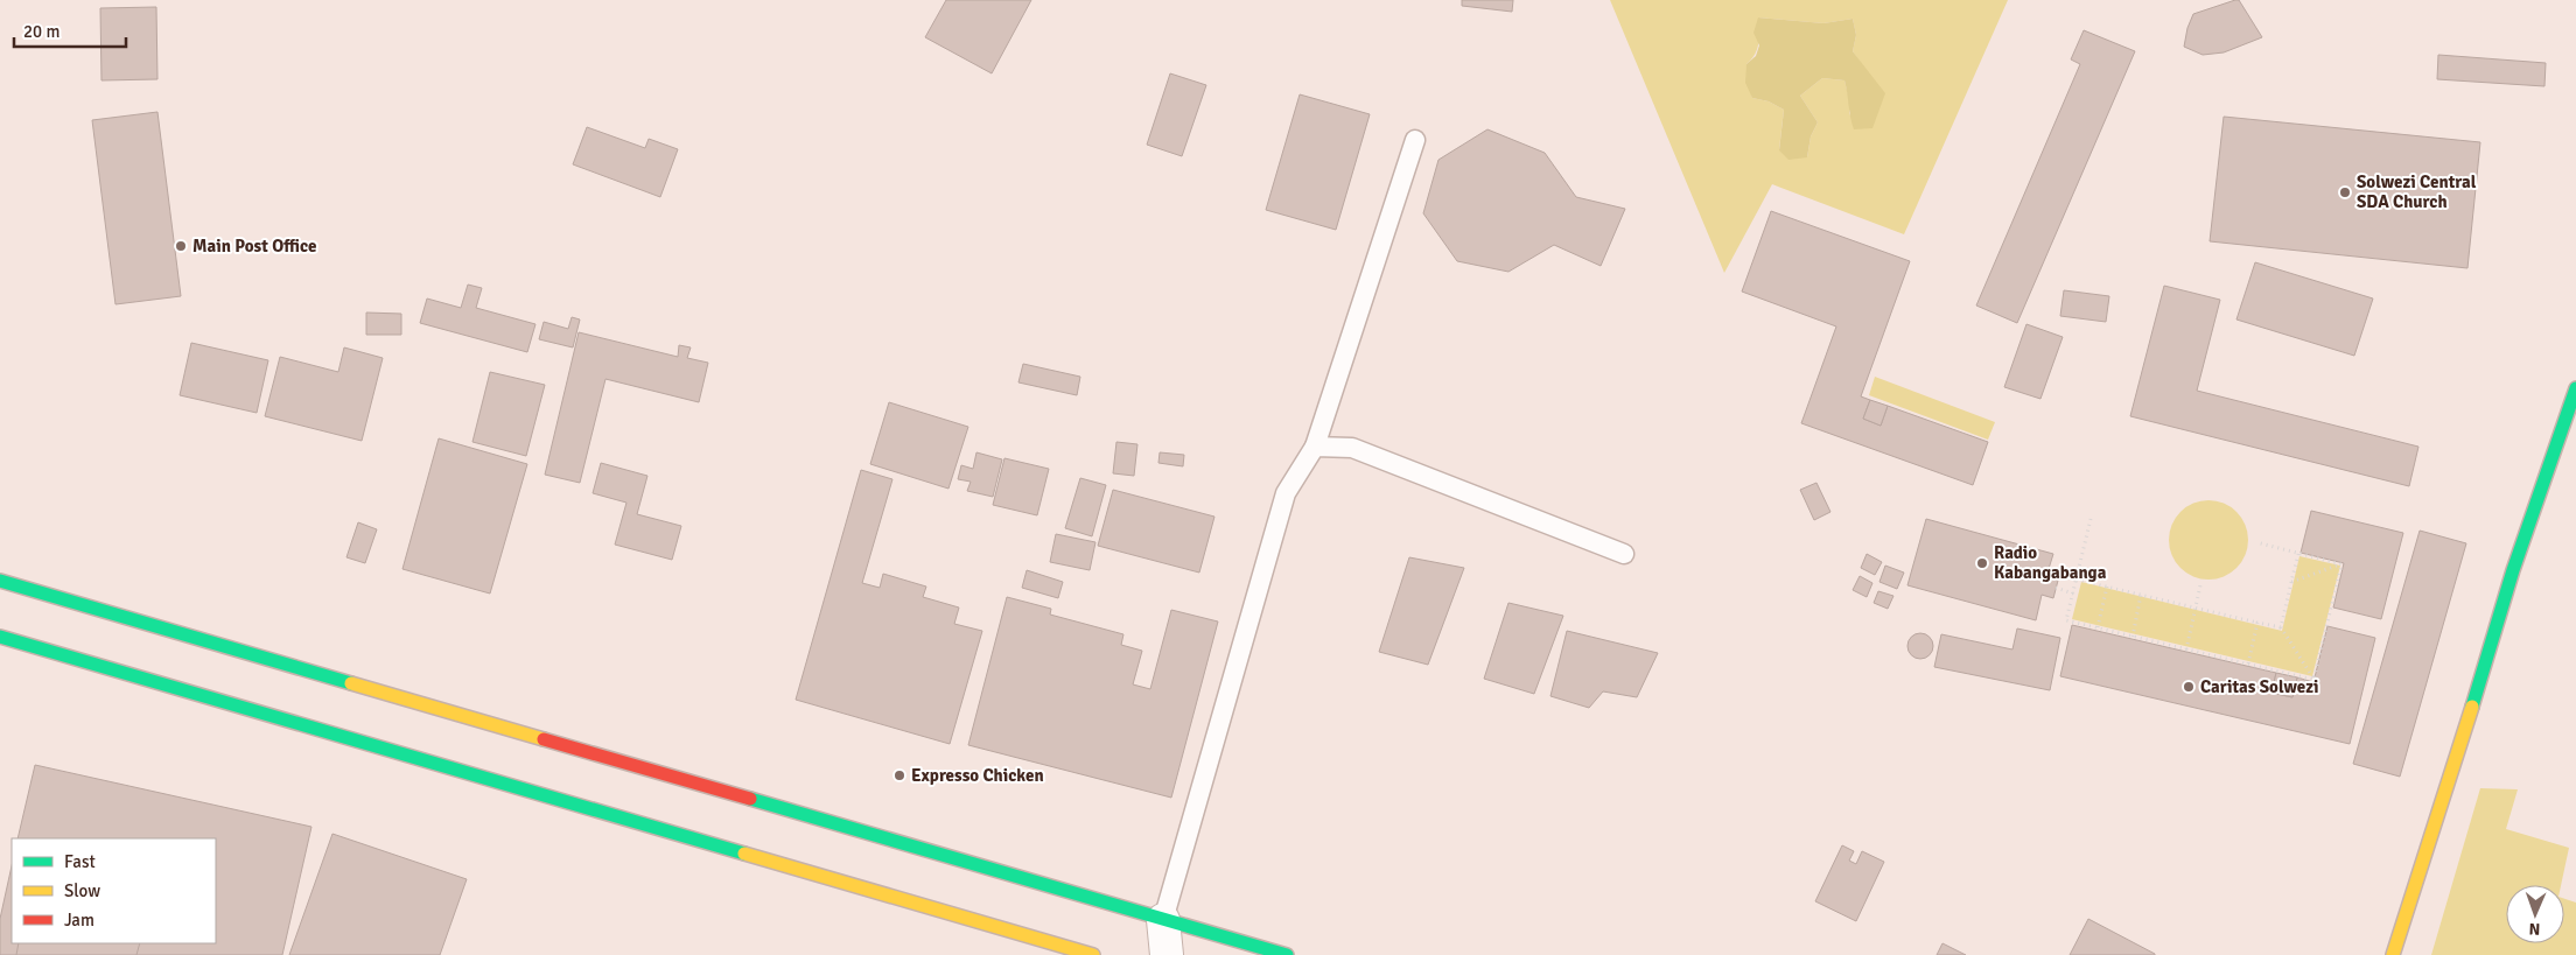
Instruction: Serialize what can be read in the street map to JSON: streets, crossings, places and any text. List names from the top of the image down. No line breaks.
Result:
{"places":["Solwezi Central SDA Church","Main Post Office","Radio Kabangabanga","Caritas Solwezi","Expresso Chicken"],"legend":["Fast","Slow","Jam"],"scale_bar":"20 m","north":"bottom"}
